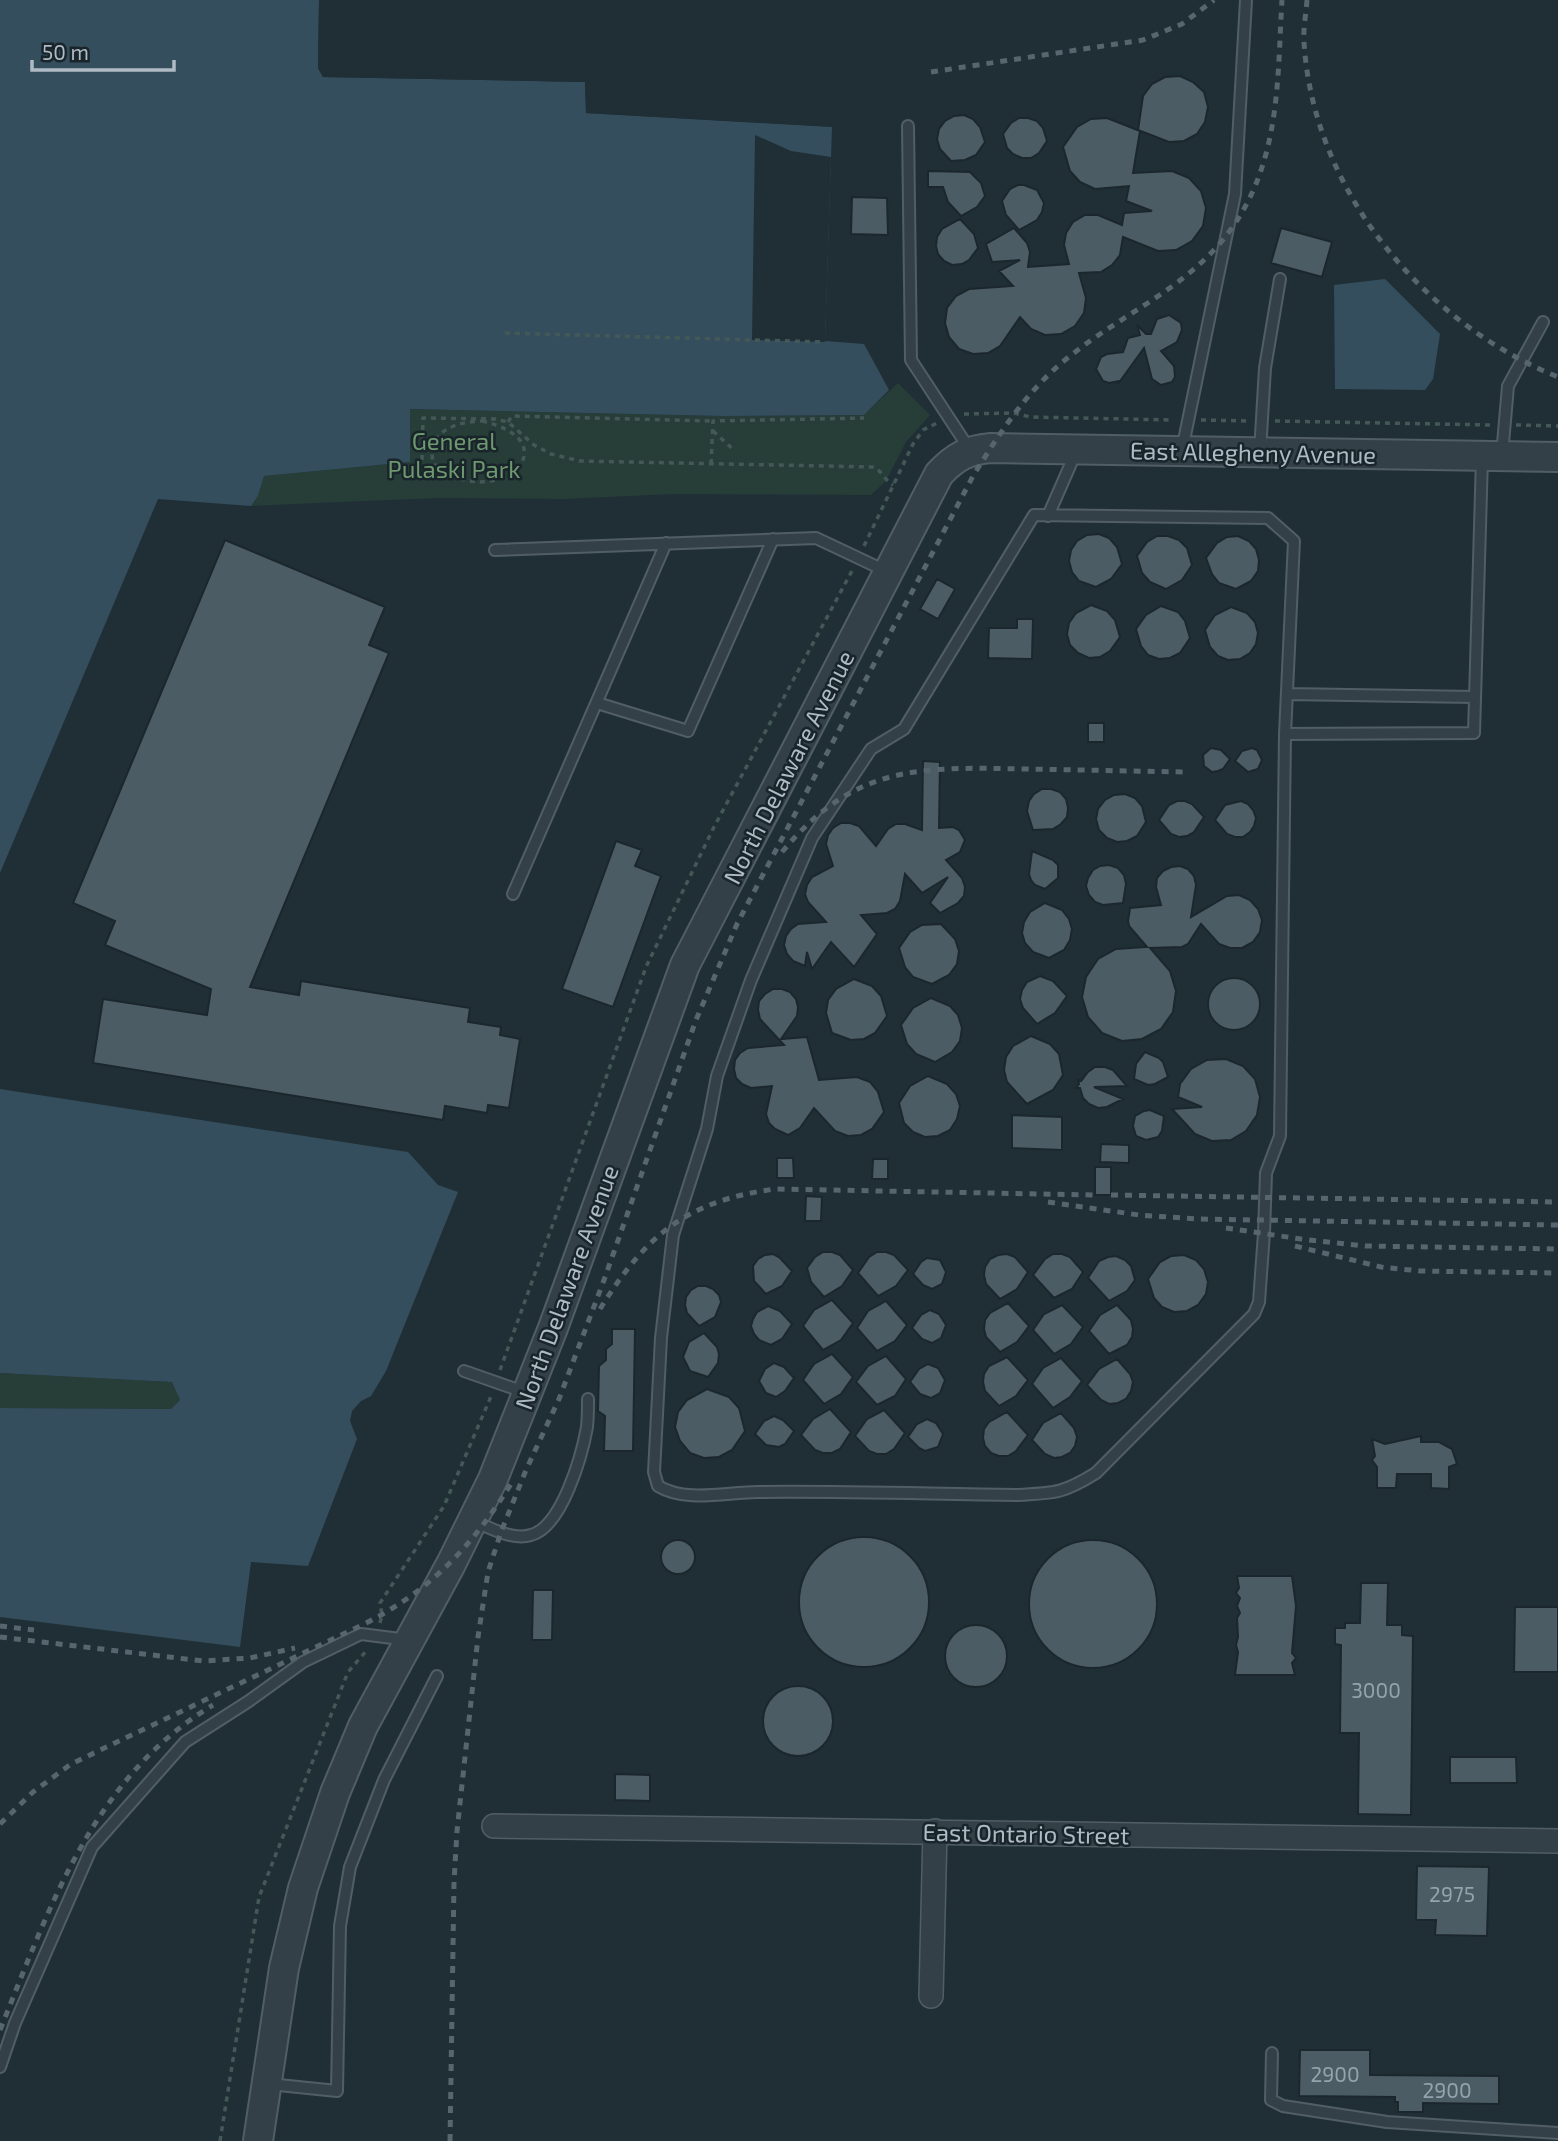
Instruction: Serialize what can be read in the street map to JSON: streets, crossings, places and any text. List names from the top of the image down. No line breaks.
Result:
{"streets":{"street":["East Allegheny Avenue","North Delaware Avenue","East Ontario Street"]},"crossings":[["East Allegheny Avenue","North Delaware Avenue"]],"parks":["General Pulaski Park"],"house_numbers":["3000","2975","2900","2900"],"scale_bar":"50 m"}
